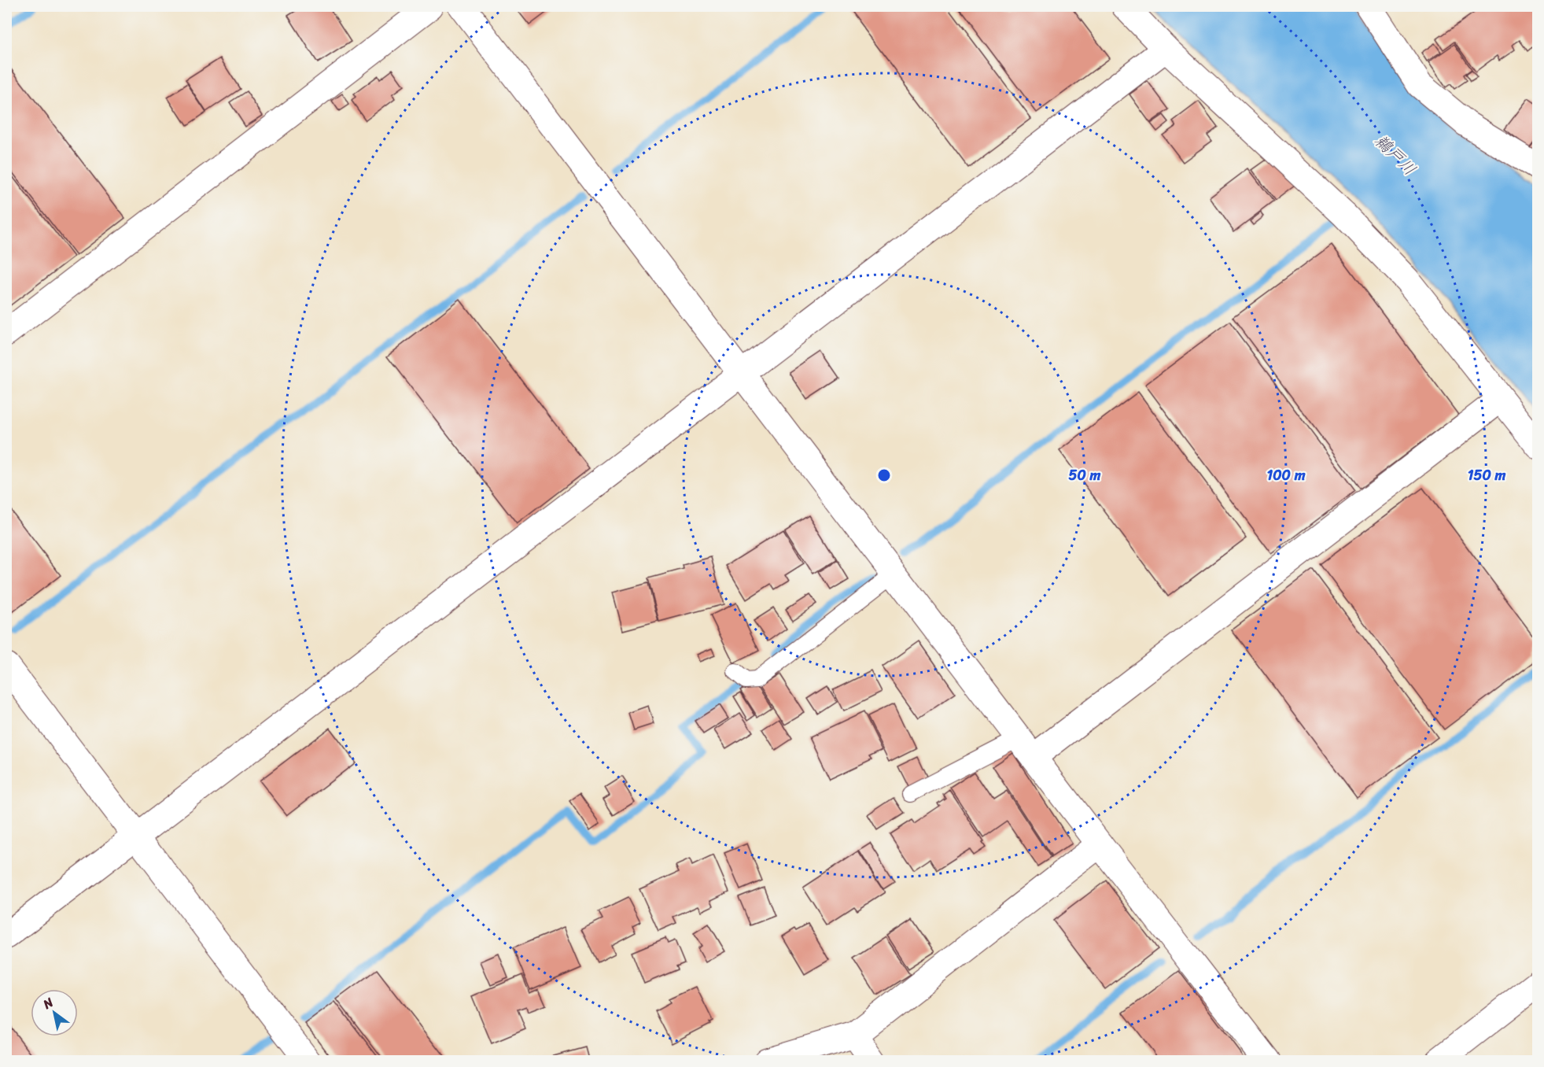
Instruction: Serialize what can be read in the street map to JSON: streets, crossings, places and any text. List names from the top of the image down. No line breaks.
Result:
{"water":["鵜戸川"],"north":"top left","rings":["50 m","100 m","150 m"]}
